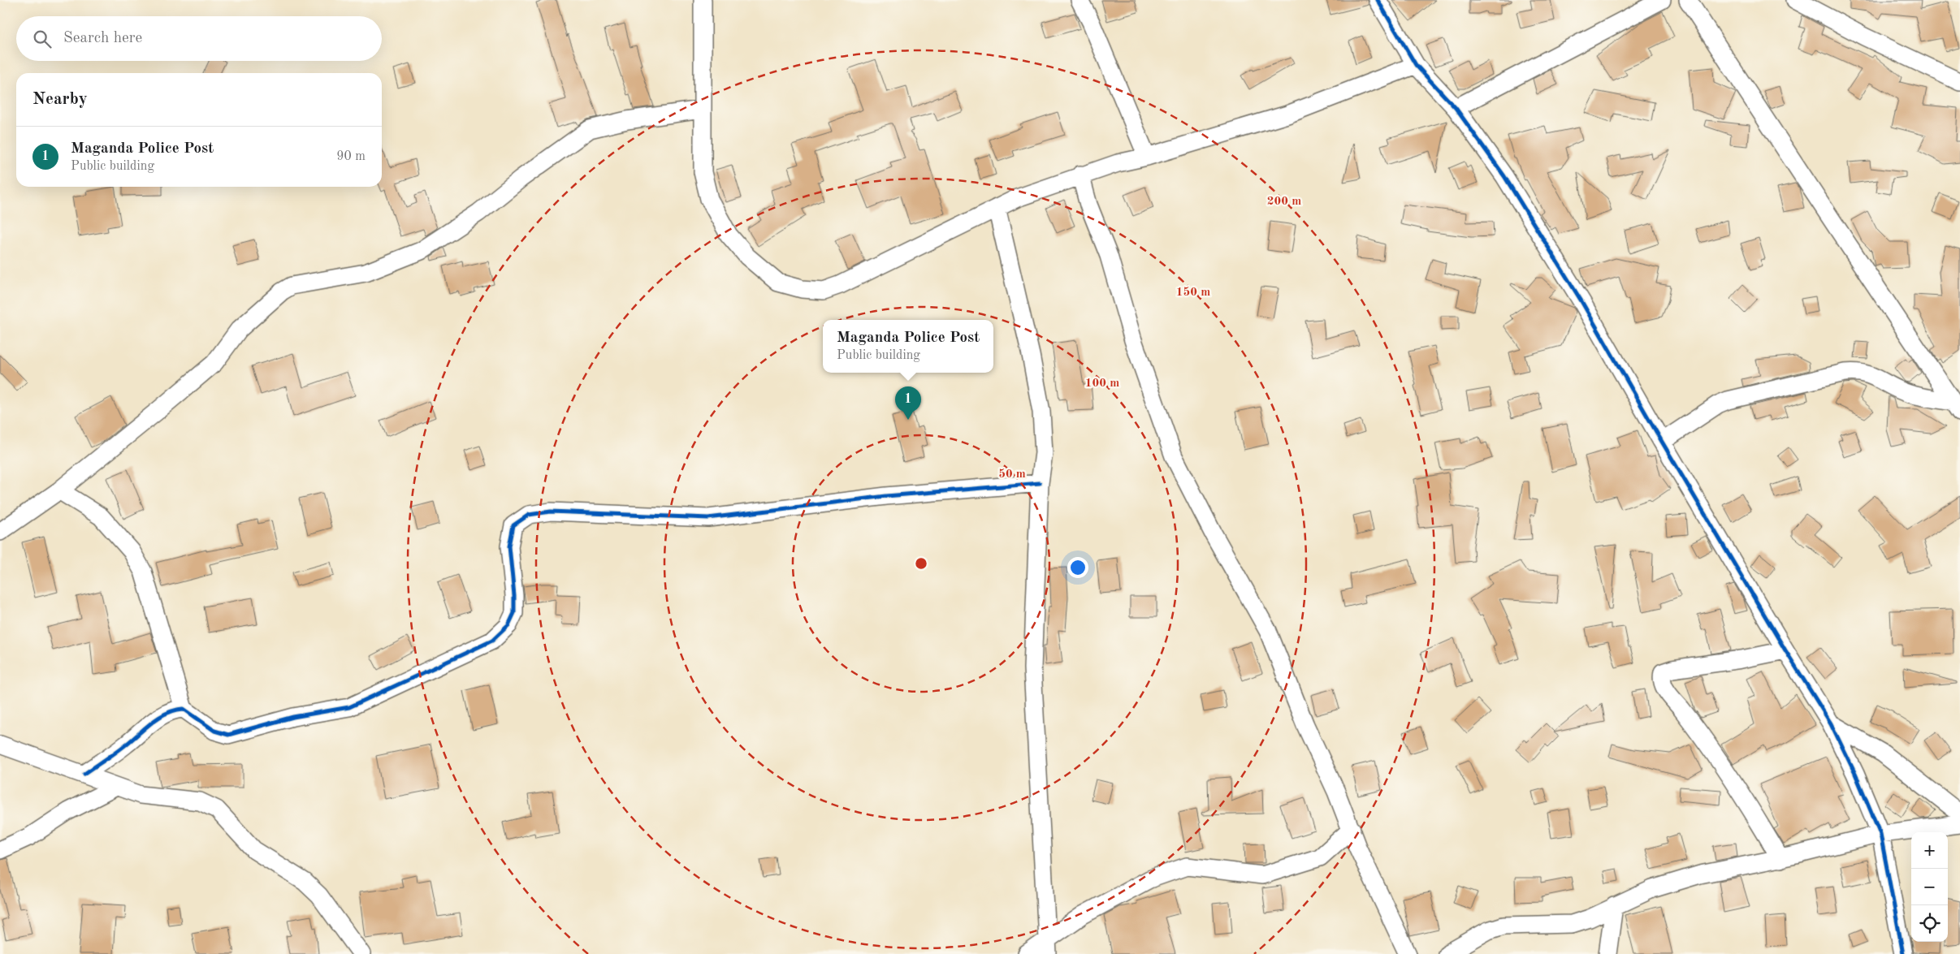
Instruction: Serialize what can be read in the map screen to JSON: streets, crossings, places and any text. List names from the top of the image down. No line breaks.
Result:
{"page":{"search":"Search here","heading":"Nearby","list":[{"mark":"1","name":"Maganda Police Post","note":"Public building","value":"90 m"}],"popup":["Maganda Police Post","Public building"],"pins":"1","map_buttons":["+","−"]},"rings":["200 m","150 m","100 m","50 m"]}
